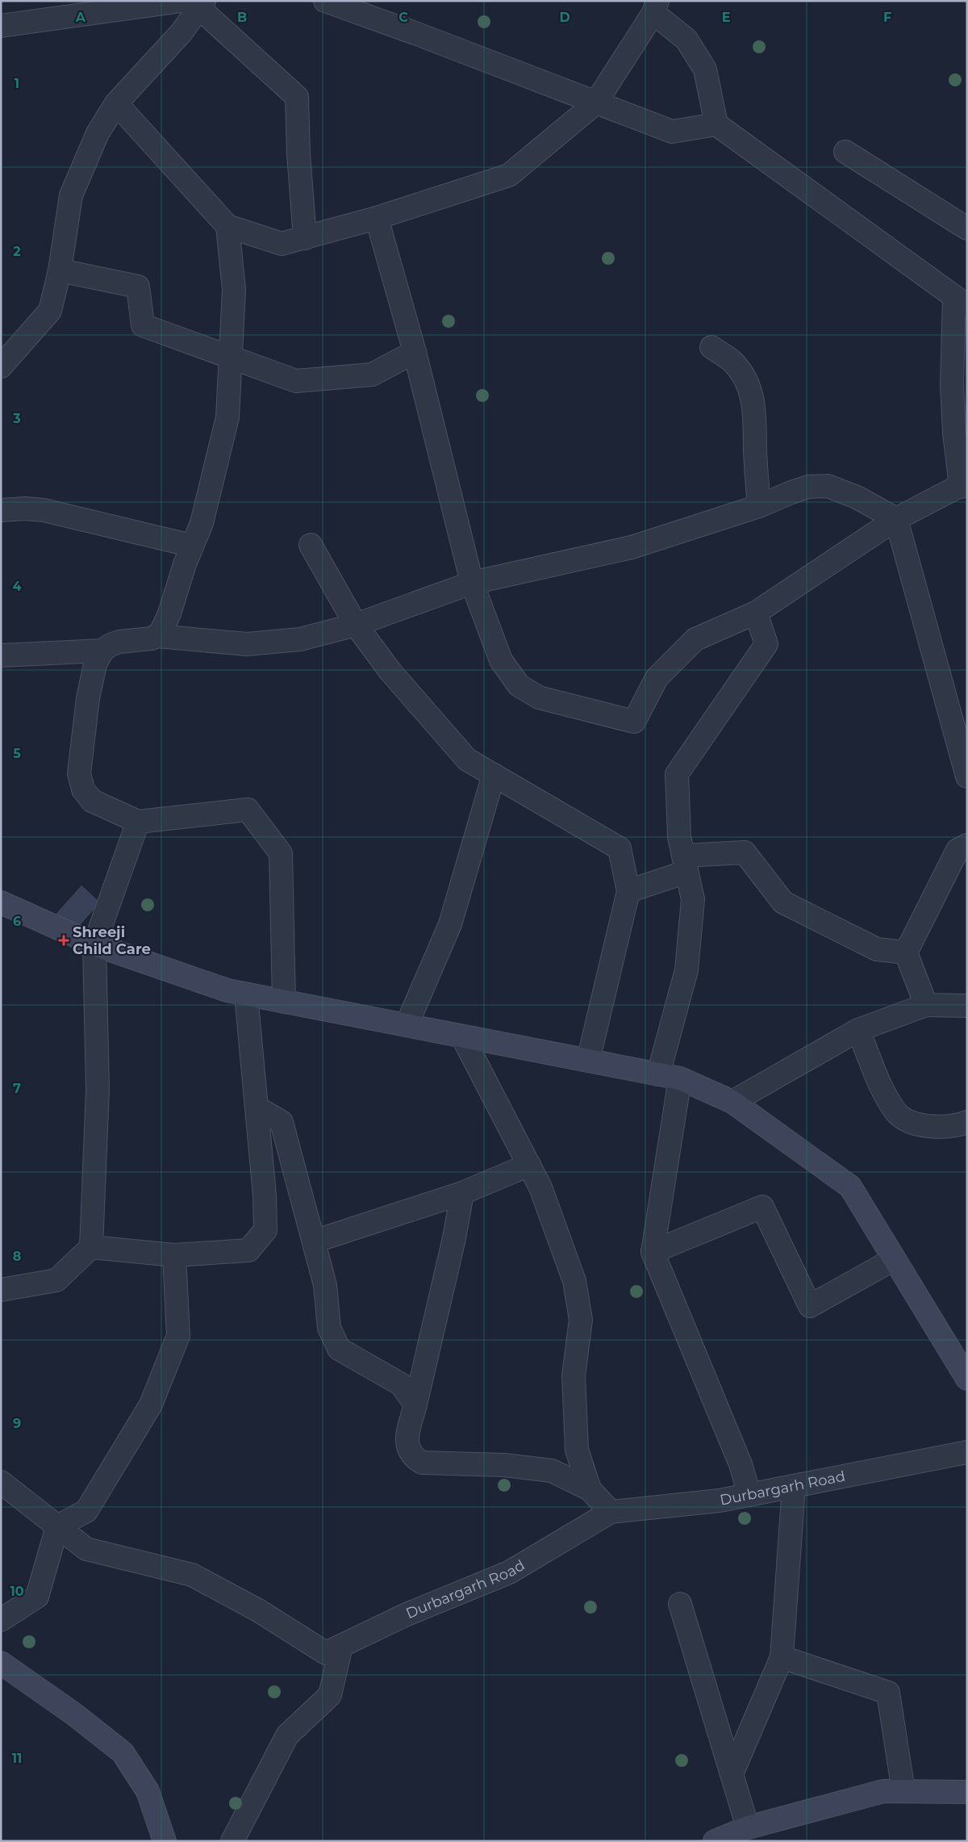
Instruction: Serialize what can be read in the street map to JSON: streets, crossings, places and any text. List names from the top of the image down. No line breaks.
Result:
{"streets":{"street":["Durbargarh Road"]},"places":{"health":["Shreeji Child Care"]},"grid":{"columns":["A","B","C","D","E","F"],"rows":["1","2","3","4","5","6","7","8","9","10","11"]}}
